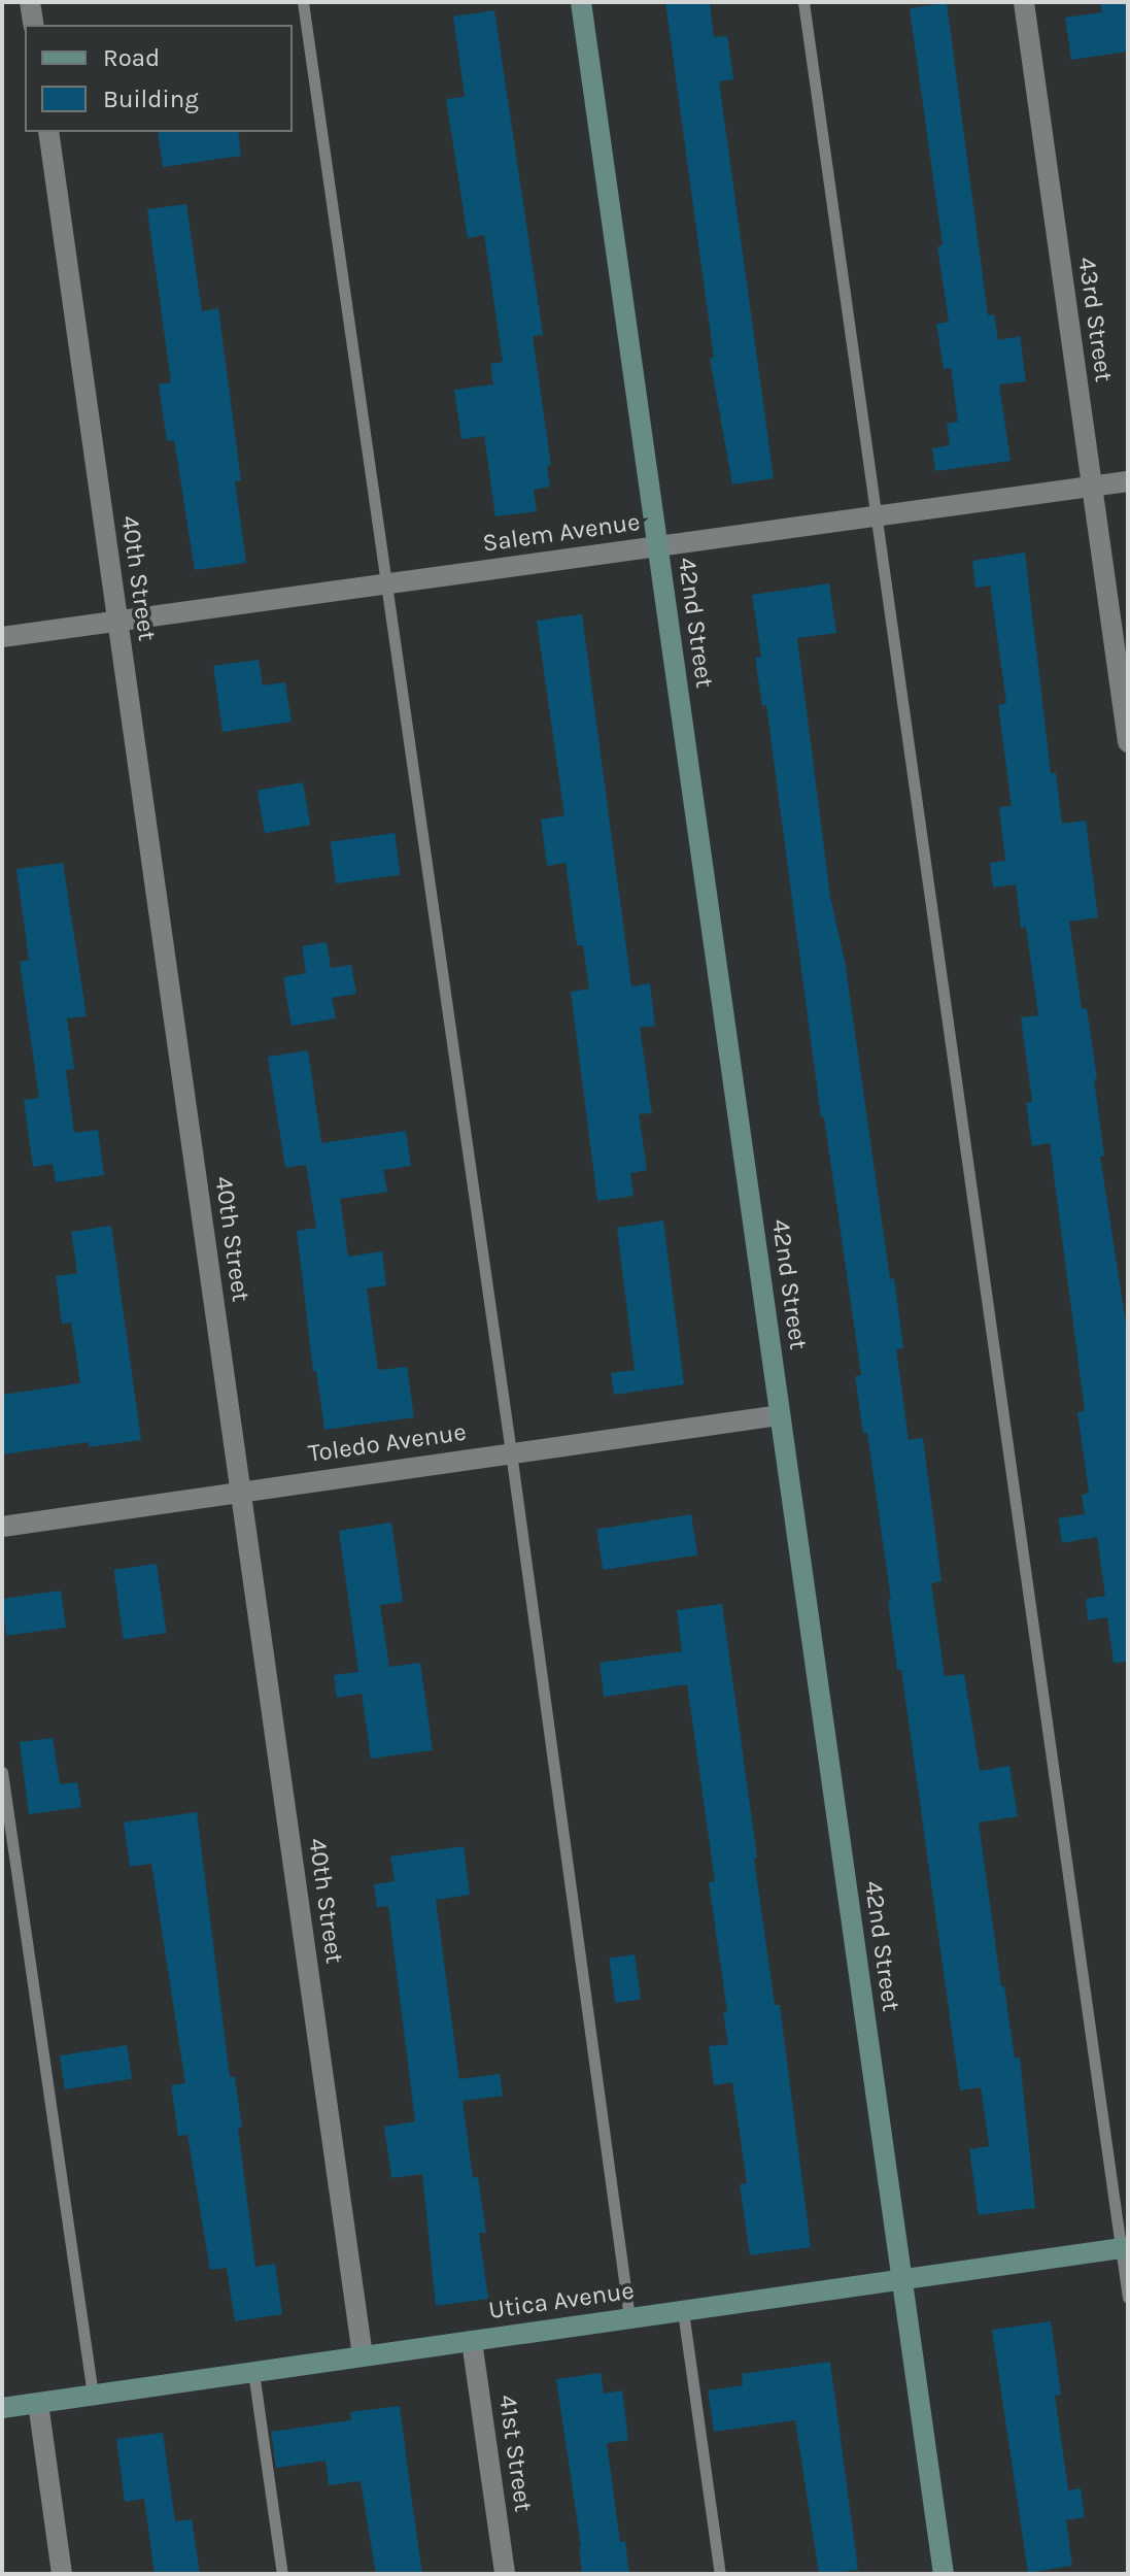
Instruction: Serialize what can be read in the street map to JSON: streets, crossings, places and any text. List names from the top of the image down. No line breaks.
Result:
{"streets":{"street":["43rd Street","Salem Avenue","40th Street","42nd Street","Toledo Avenue","Utica Avenue","41st Street"]},"crossings":[["43rd Street","Salem Avenue"],["Salem Avenue","40th Street"],["Salem Avenue","42nd Street"],["40th Street","Toledo Avenue"],["40th Street","Utica Avenue"],["42nd Street","Toledo Avenue"],["42nd Street","Utica Avenue"],["Utica Avenue","41st Street"]],"legend":["Road","Building"]}
